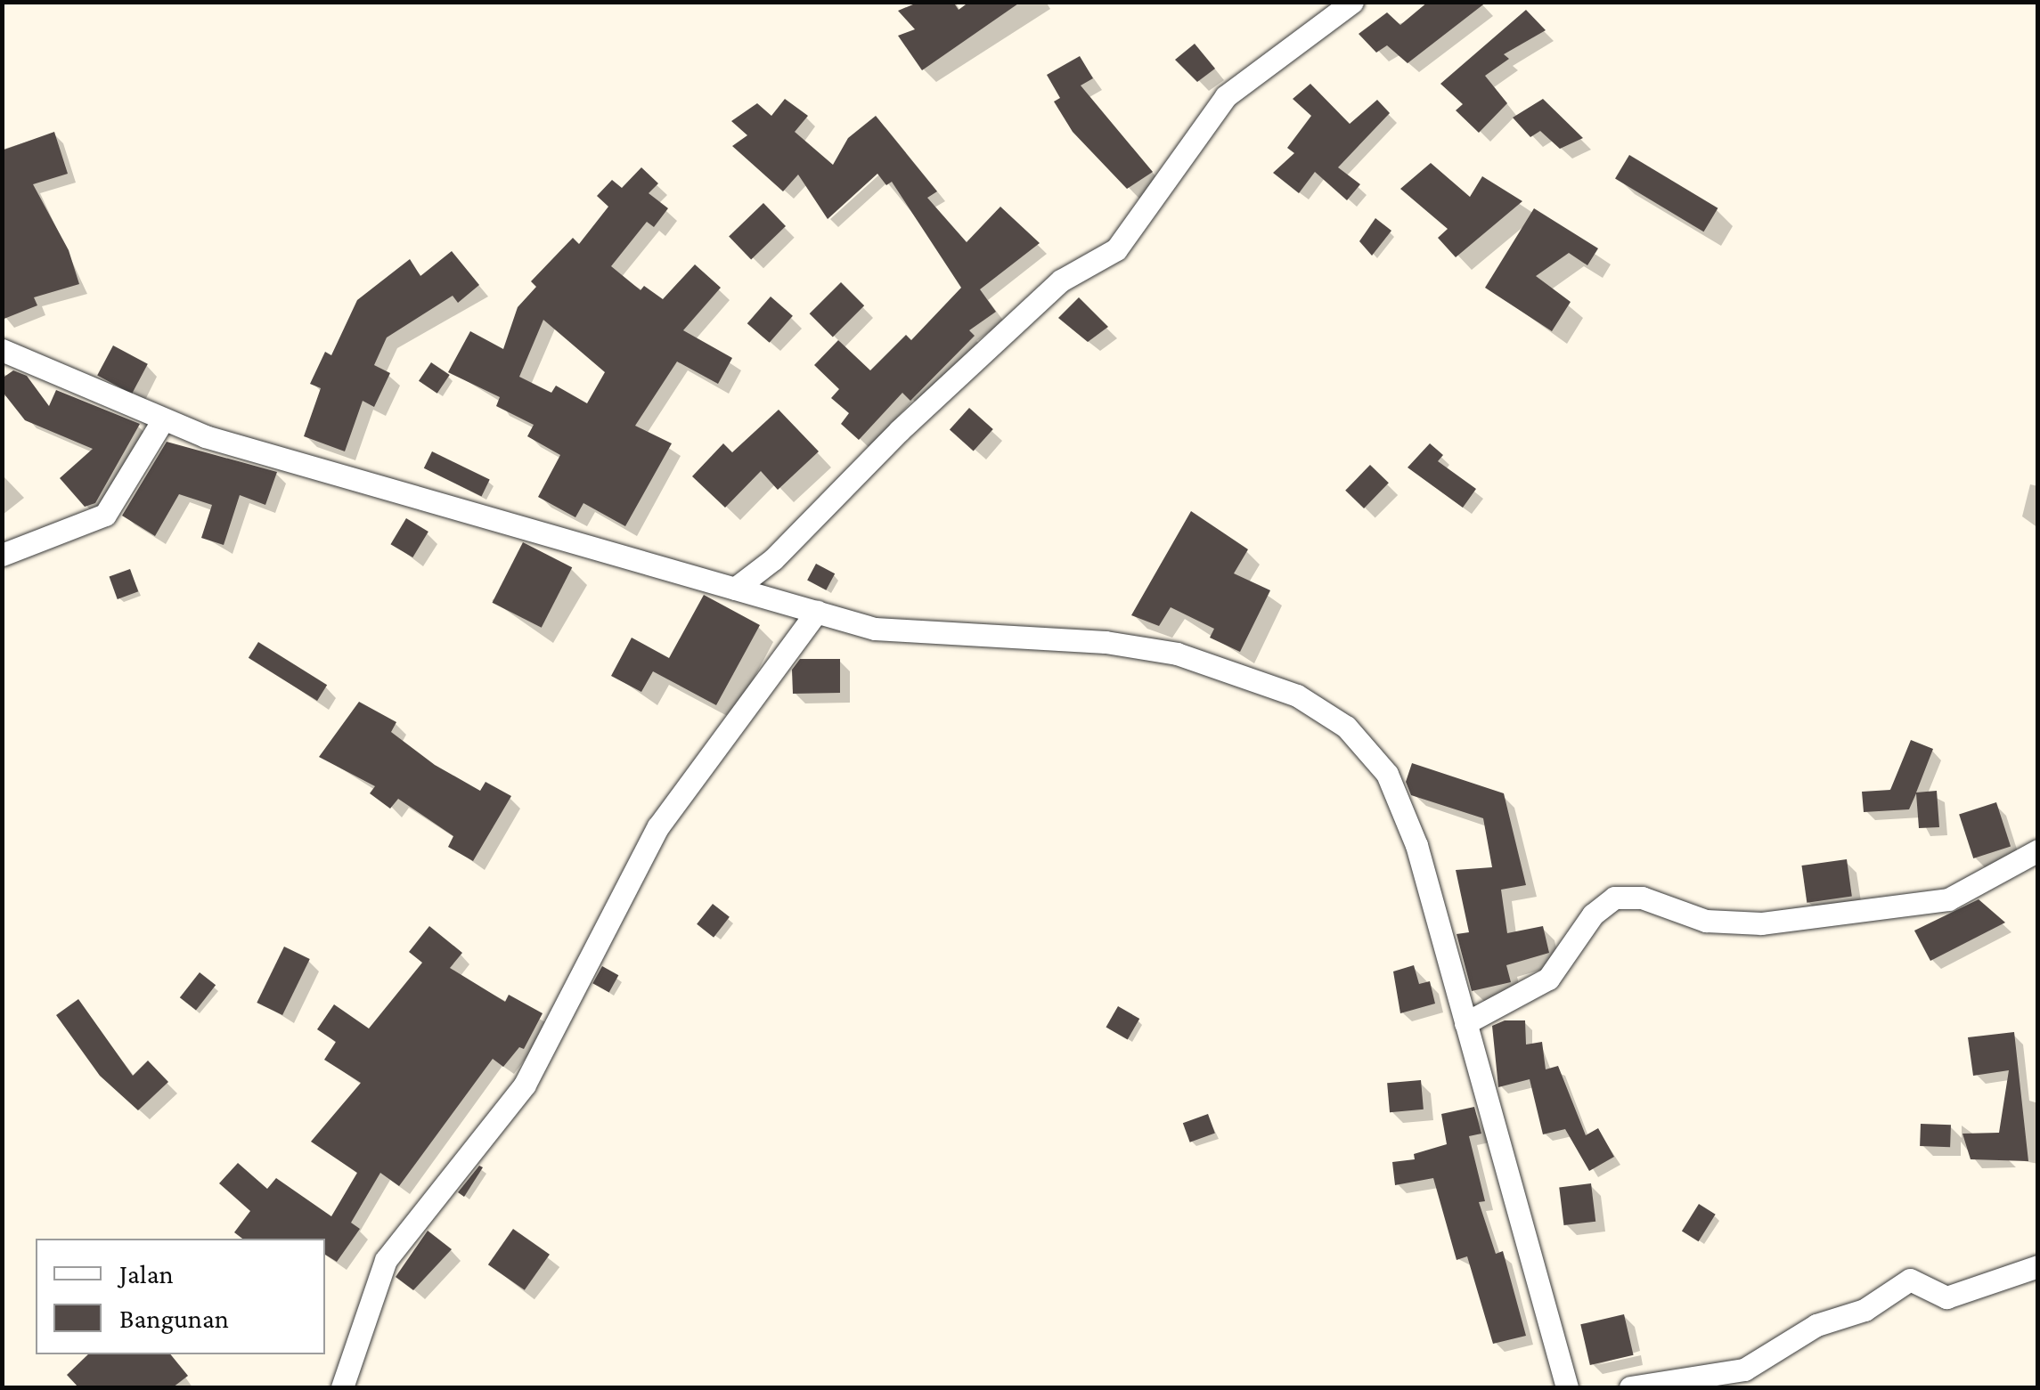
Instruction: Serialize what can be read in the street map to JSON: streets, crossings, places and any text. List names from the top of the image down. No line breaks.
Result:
{"legend":["Jalan","Bangunan"]}
